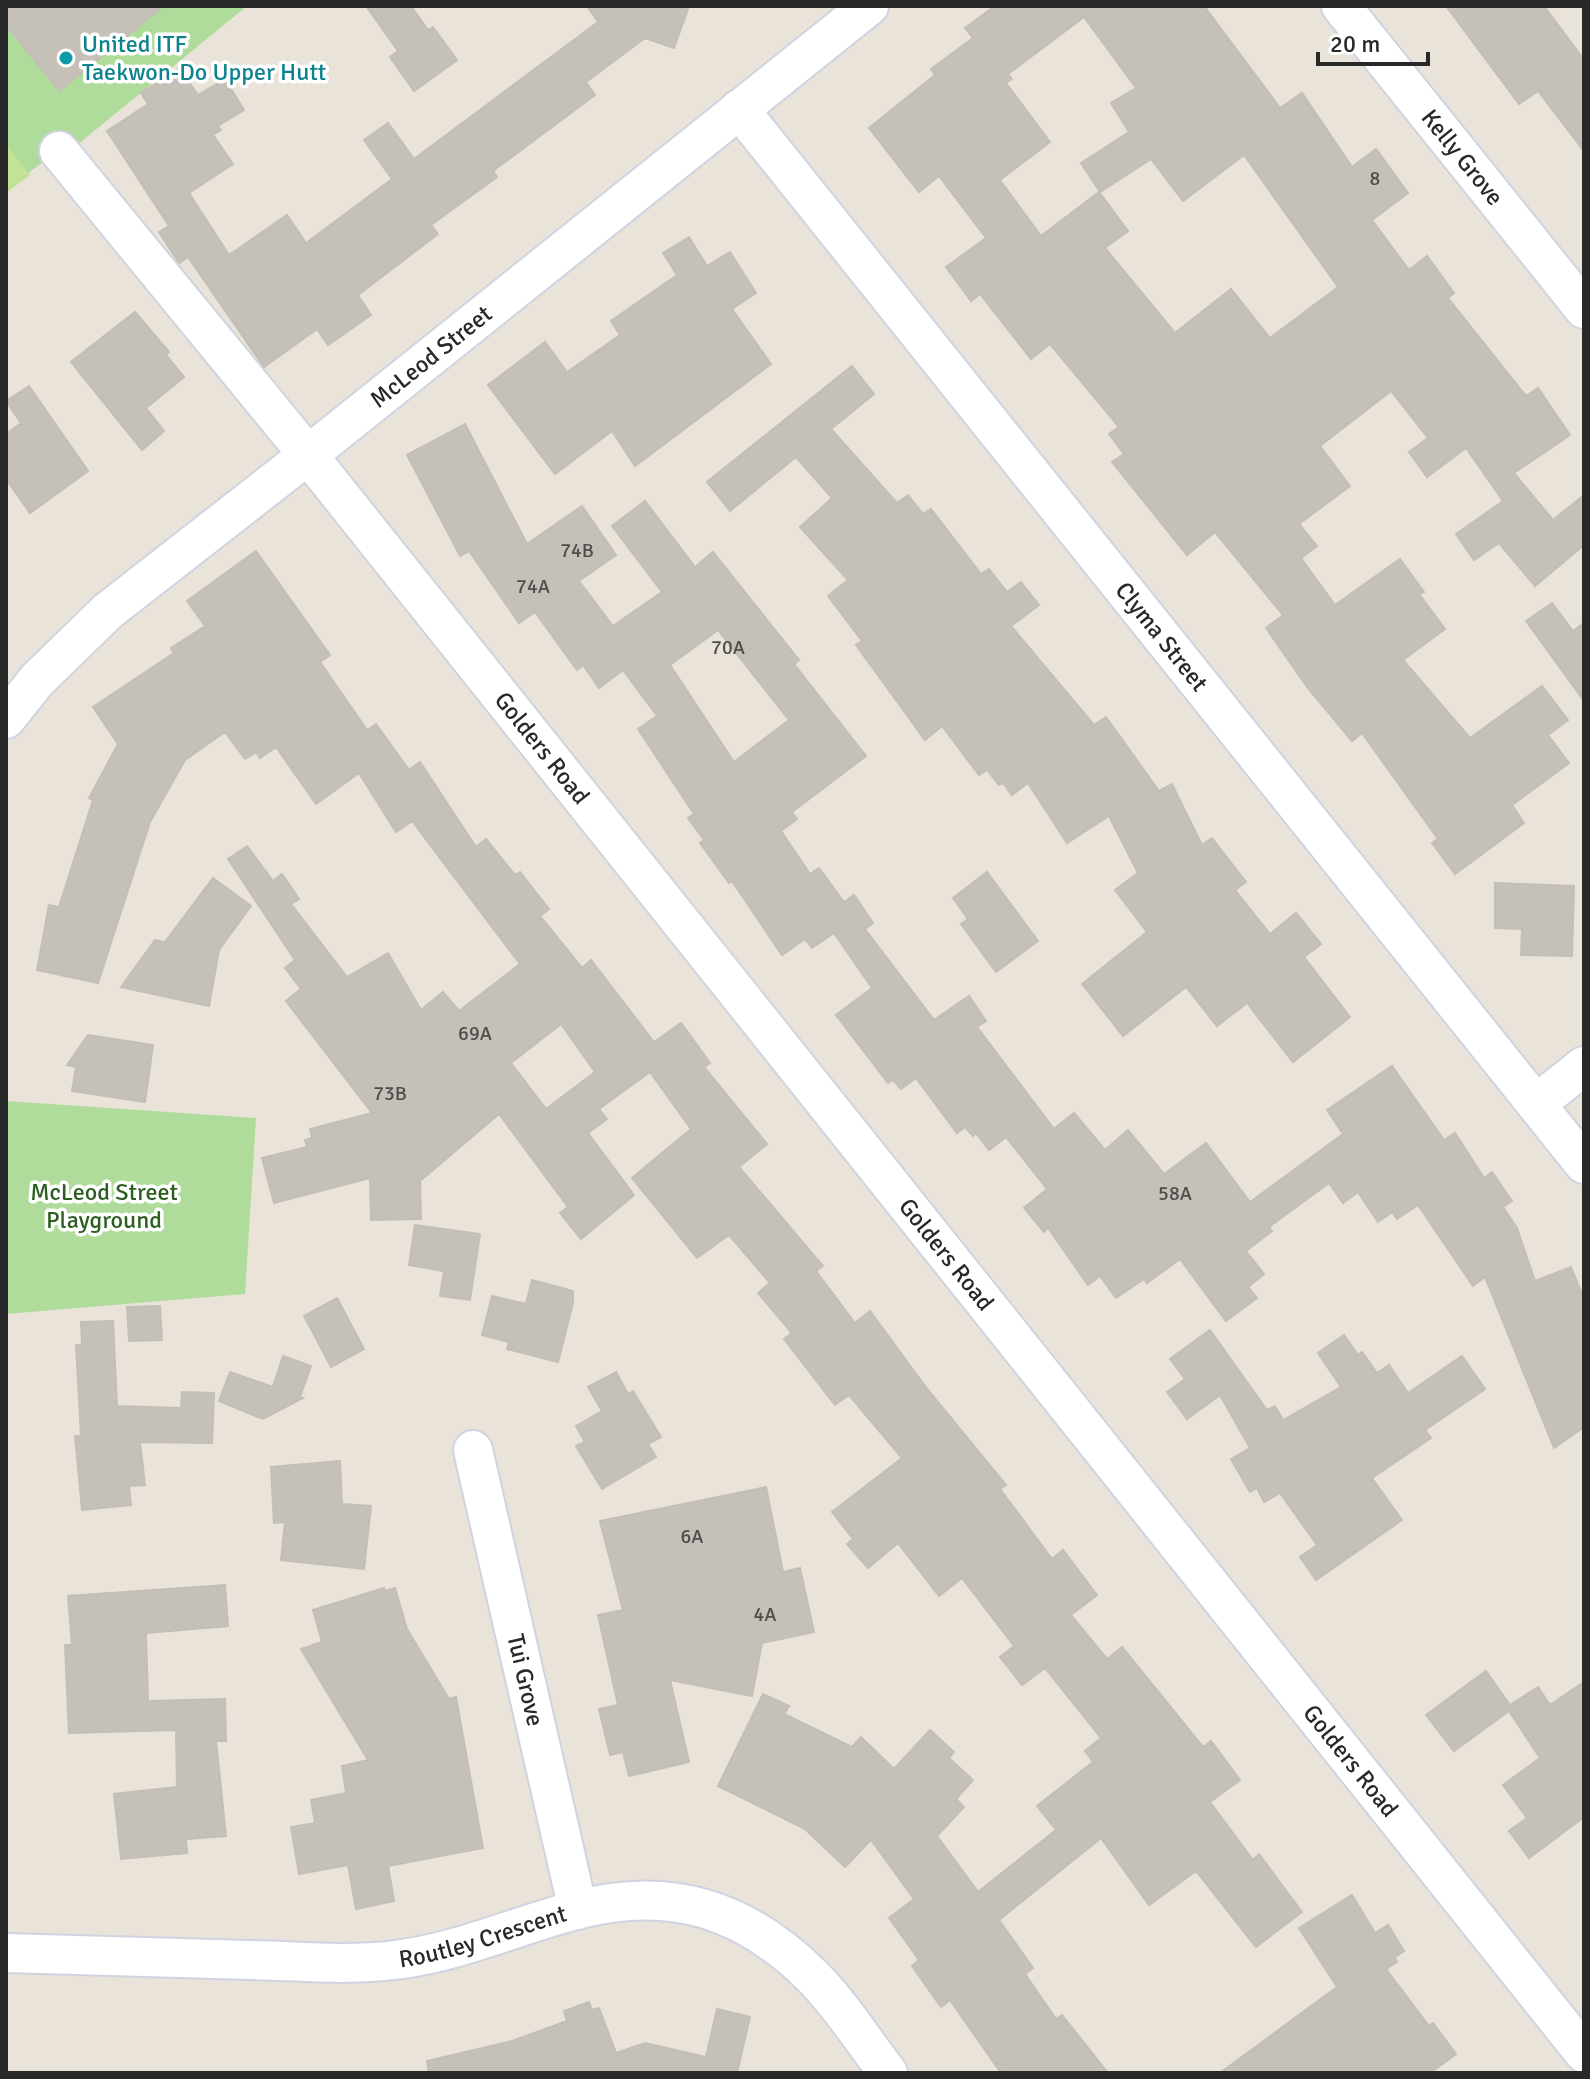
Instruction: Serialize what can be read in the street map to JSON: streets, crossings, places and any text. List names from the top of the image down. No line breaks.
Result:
{"streets":{"street":["Kelly Grove","McLeod Street","Clyma Street","Golders Road","Tui Grove","Routley Crescent"]},"crossings":[["McLeod Street","Clyma Street"],["McLeod Street","Golders Road"],["Tui Grove","Routley Crescent"]],"parks":["McLeod Street Playground"],"places":["United ITF Taekwon-Do Upper Hutt"],"house_numbers":["8","74B","74A","70A","69A","73B","58A","6A","4A"],"scale_bar":"20 m"}
